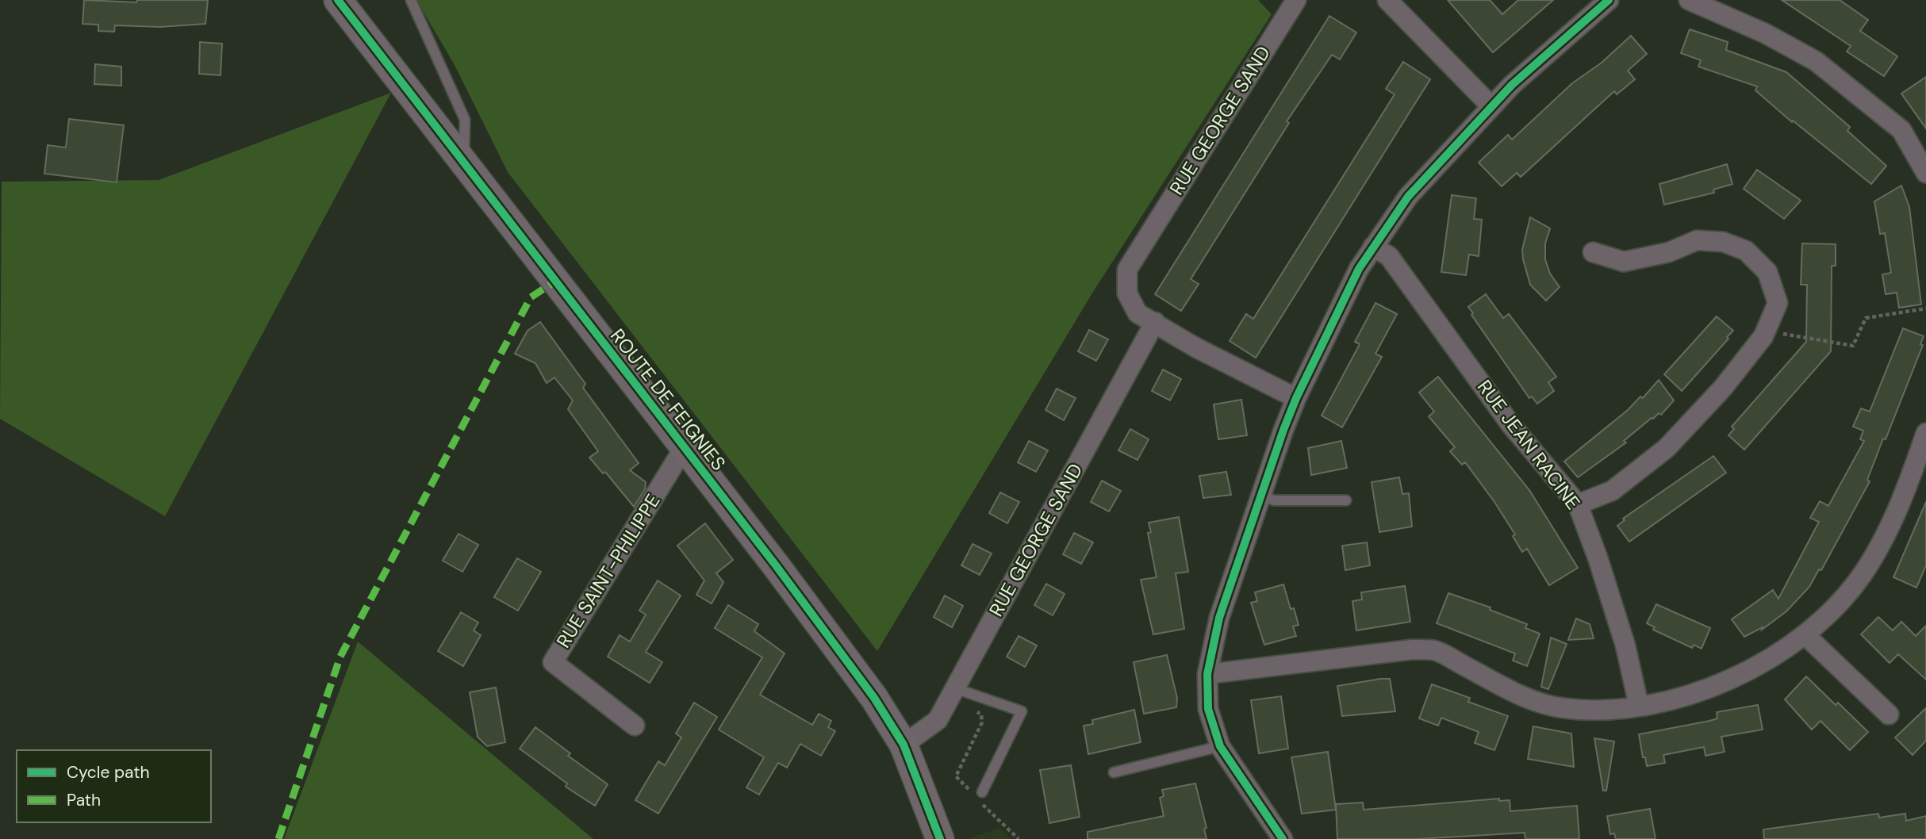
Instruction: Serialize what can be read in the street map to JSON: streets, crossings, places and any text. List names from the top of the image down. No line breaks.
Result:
{"streets":{"street":["RUE GEORGE SAND","ROUTE DE FEIGNIES","RUE JEAN RACINE","RUE SAINT-PHILIPPE"]},"crossings":[["RUE GEORGE SAND","ROUTE DE FEIGNIES"],["ROUTE DE FEIGNIES","RUE SAINT-PHILIPPE"]],"legend":["Cycle path","Path"]}
